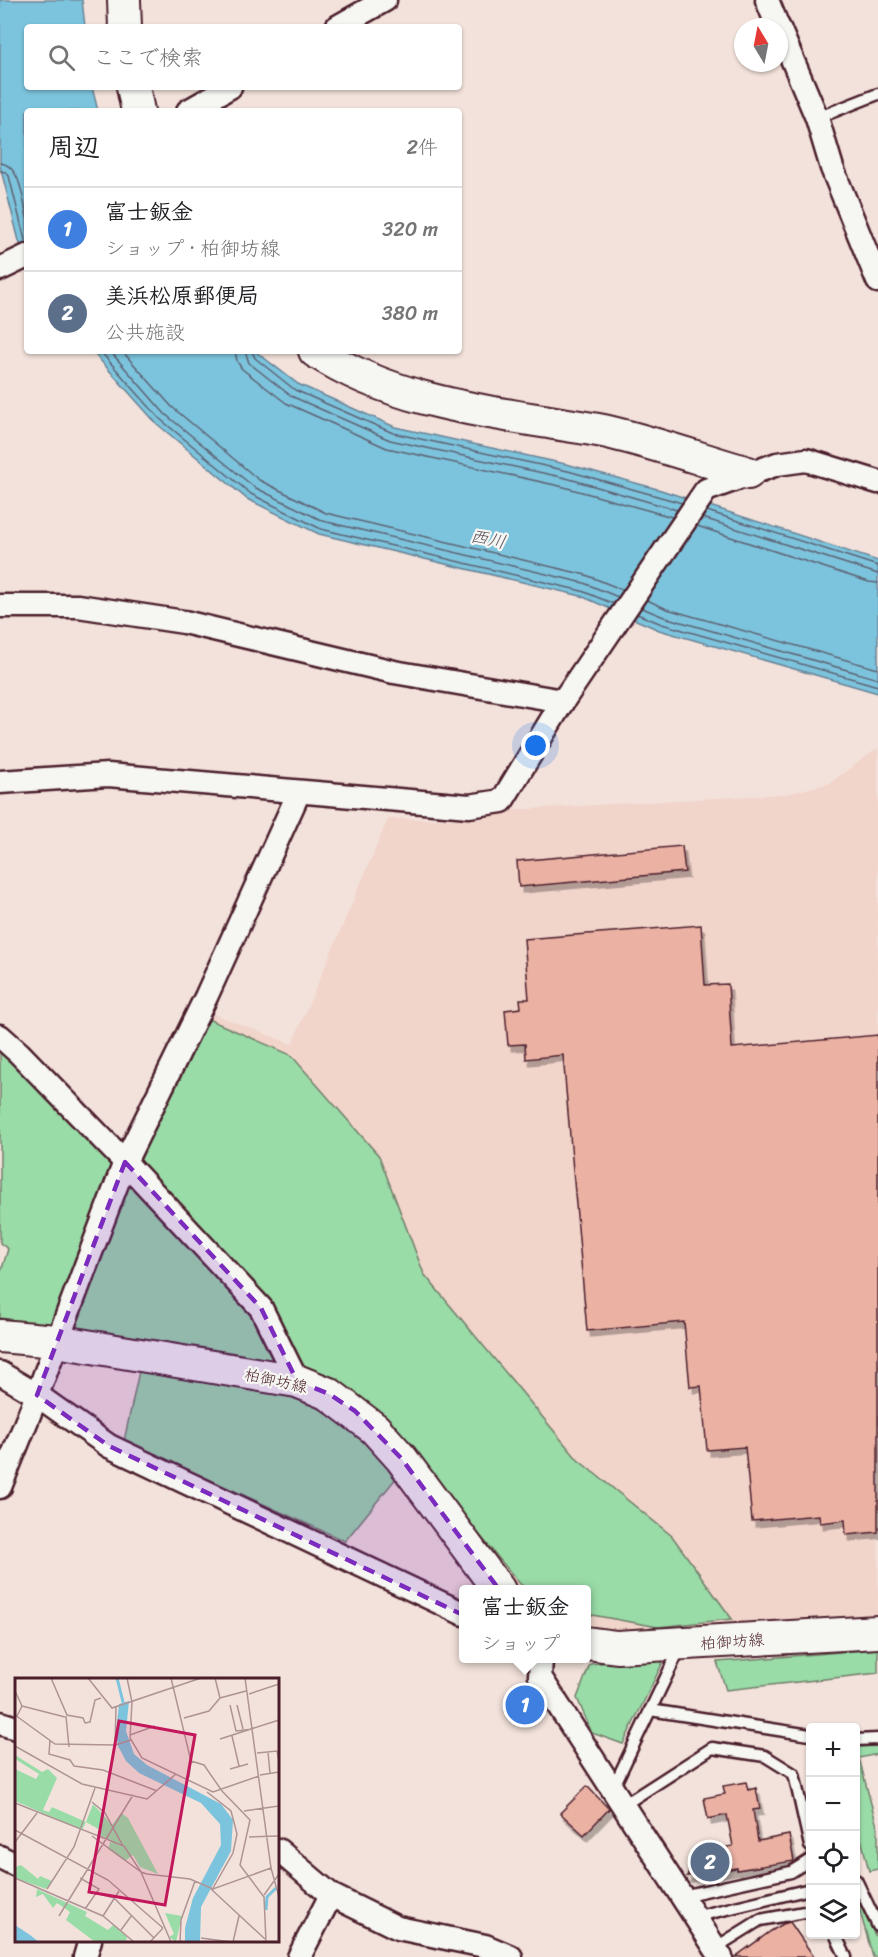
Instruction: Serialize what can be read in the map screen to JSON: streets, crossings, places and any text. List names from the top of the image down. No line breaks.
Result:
{"streets":{"main road":["柏御坊線"]},"water":["西川"],"north":"top","page":{"search":"ここで検索","heading":["周辺","2件"],"list":[{"mark":"1","name":"富士鈑金","note":"ショップ · 柏御坊線","value":"320 m"},{"mark":"2","name":"美浜松原郵便局","note":"公共施設","value":"380 m"}],"popup":["富士鈑金","ショップ"],"pins":["1","2"],"map_buttons":["+","−"]}}
